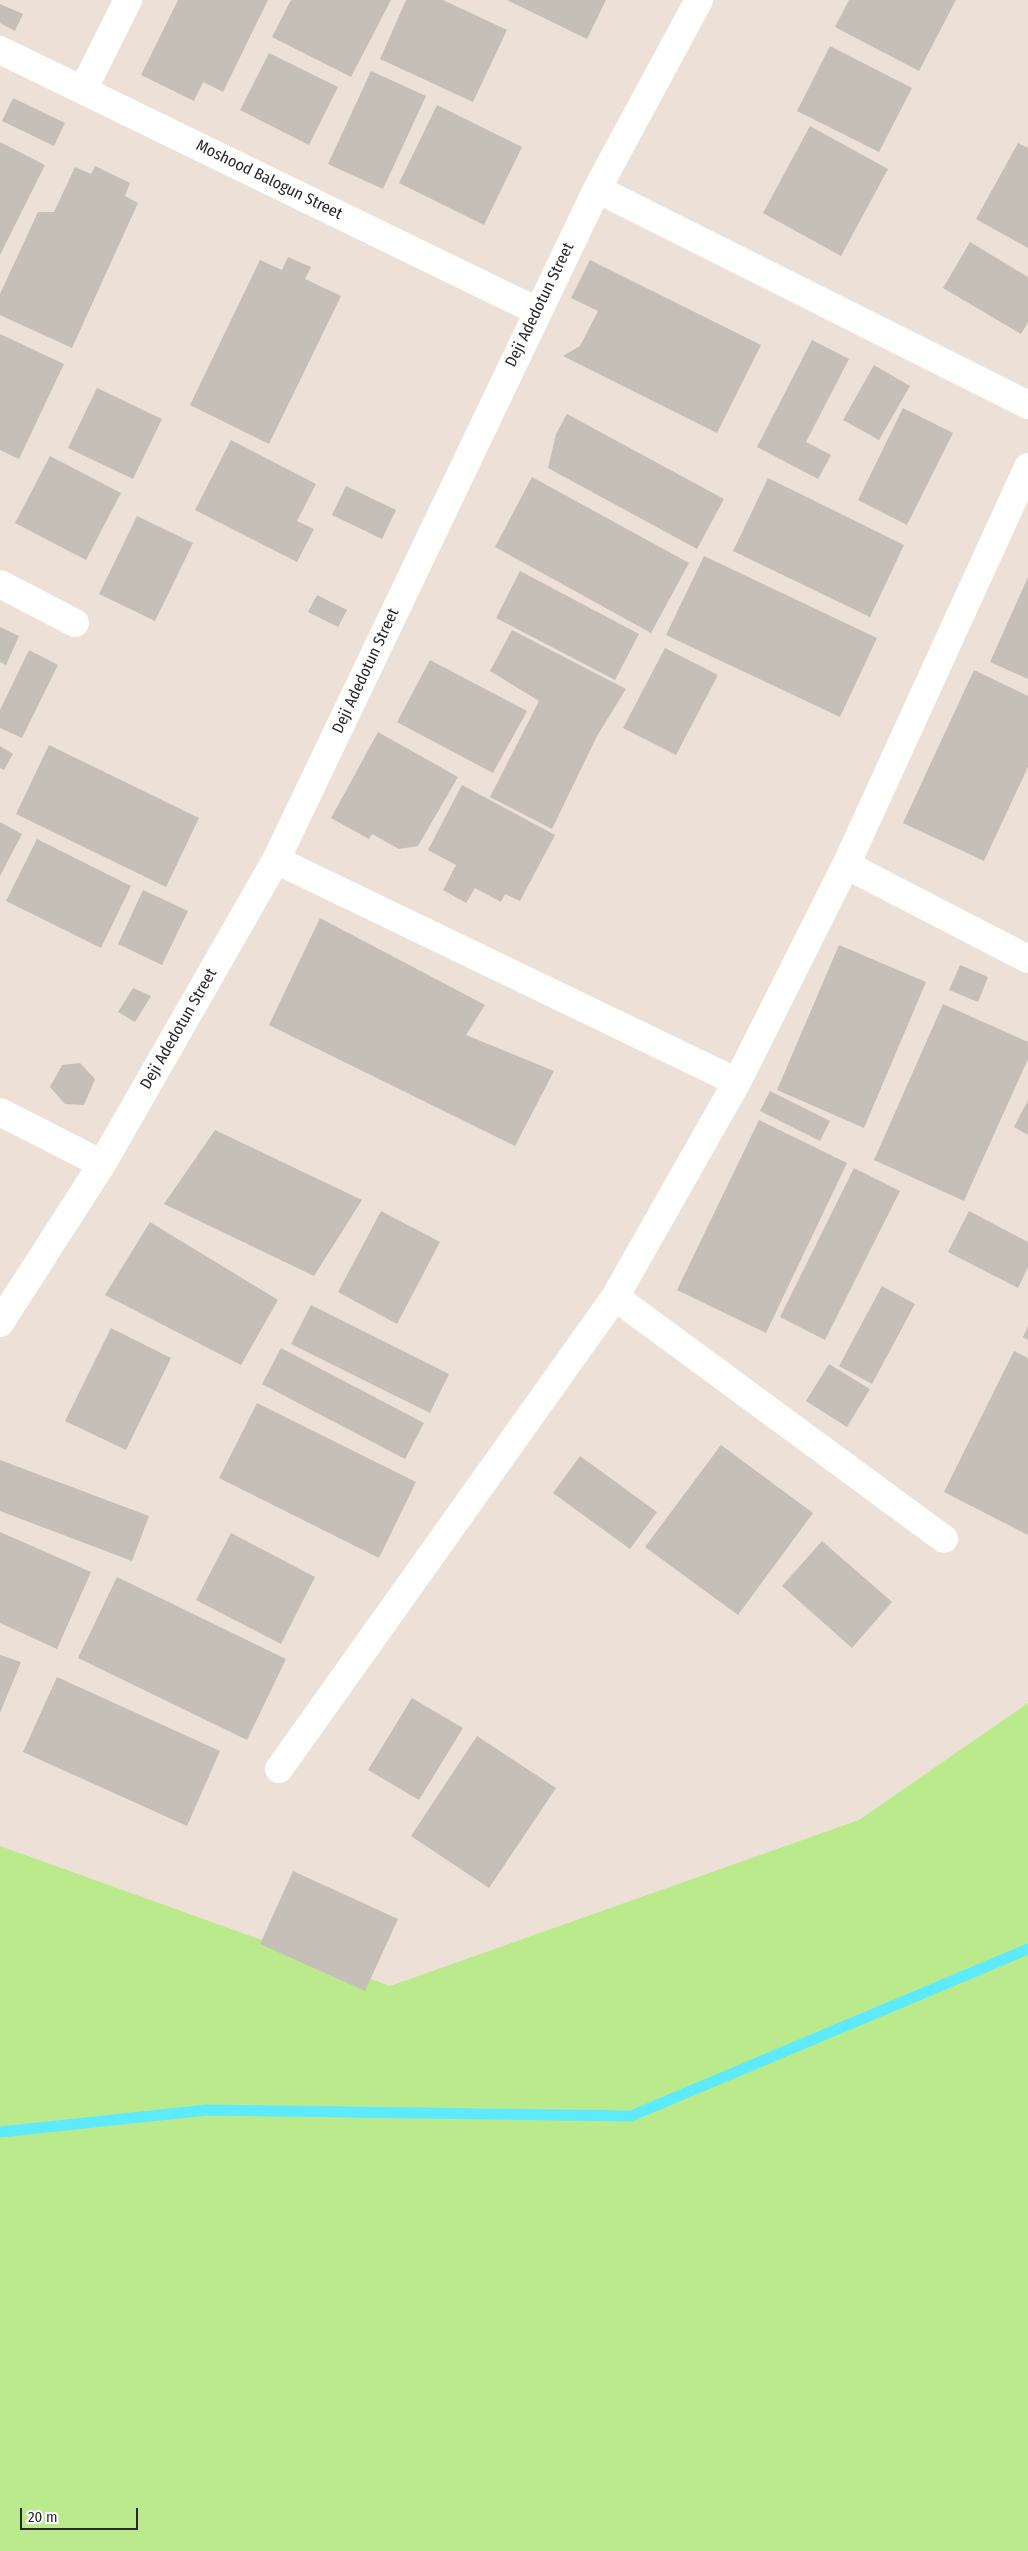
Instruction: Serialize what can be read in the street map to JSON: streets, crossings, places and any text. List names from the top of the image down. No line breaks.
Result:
{"streets":{"street":["Moshood Balogun Street","Deji Adedotun Street"]},"crossings":[["Moshood Balogun Street","Deji Adedotun Street"]],"scale_bar":"20 m"}
